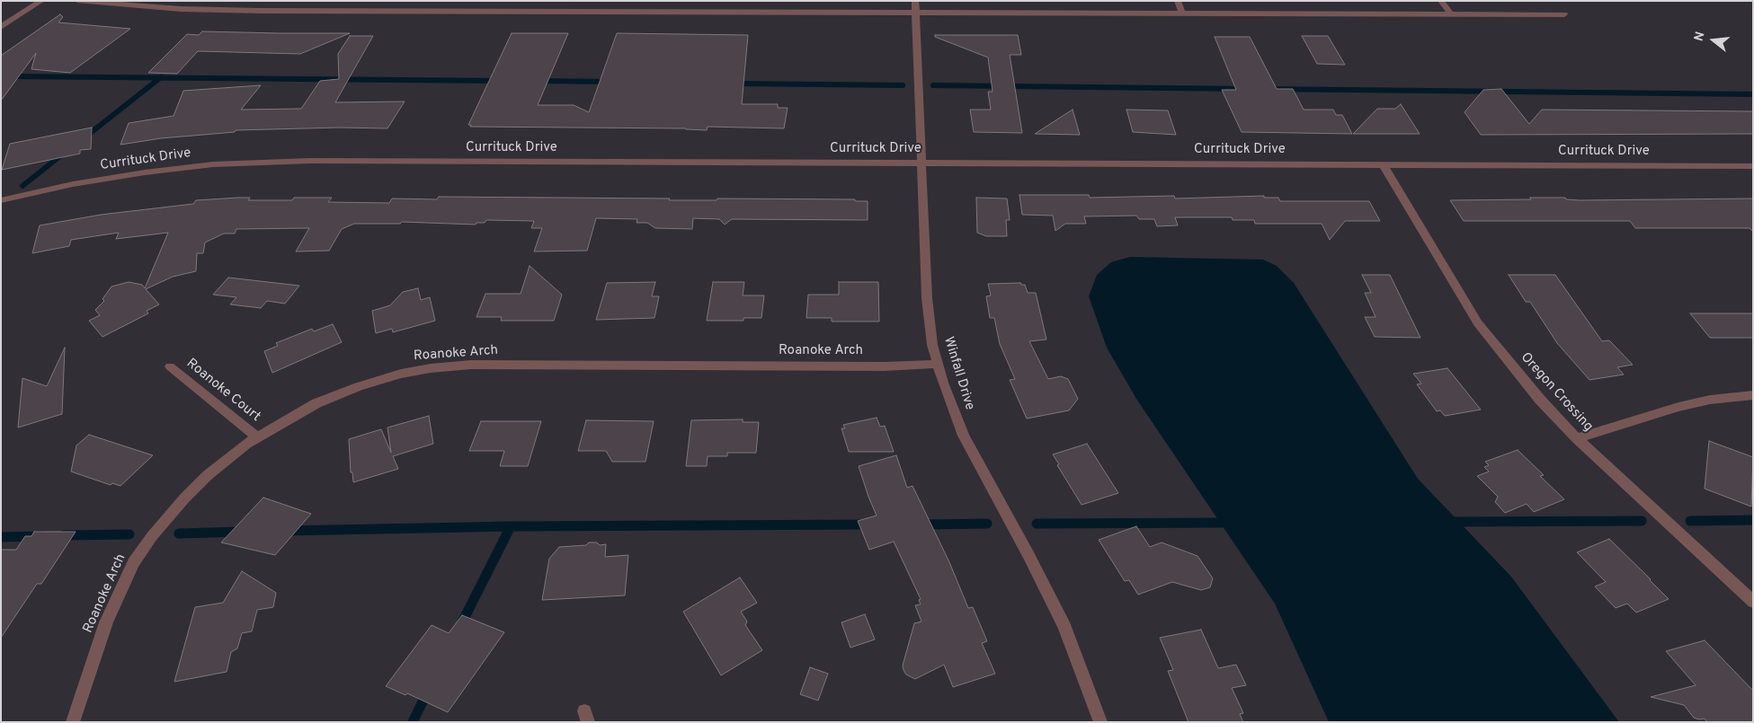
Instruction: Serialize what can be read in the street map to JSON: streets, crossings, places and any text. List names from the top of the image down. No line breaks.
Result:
{"streets":{"street":["Currituck Drive","Roanoke Arch","Winfall Drive","Roanoke Court","Oregon Crossing"]},"crossings":[["Currituck Drive","Winfall Drive"],["Currituck Drive","Oregon Crossing"],["Roanoke Arch","Winfall Drive"],["Roanoke Arch","Roanoke Court"]],"north":"left"}
